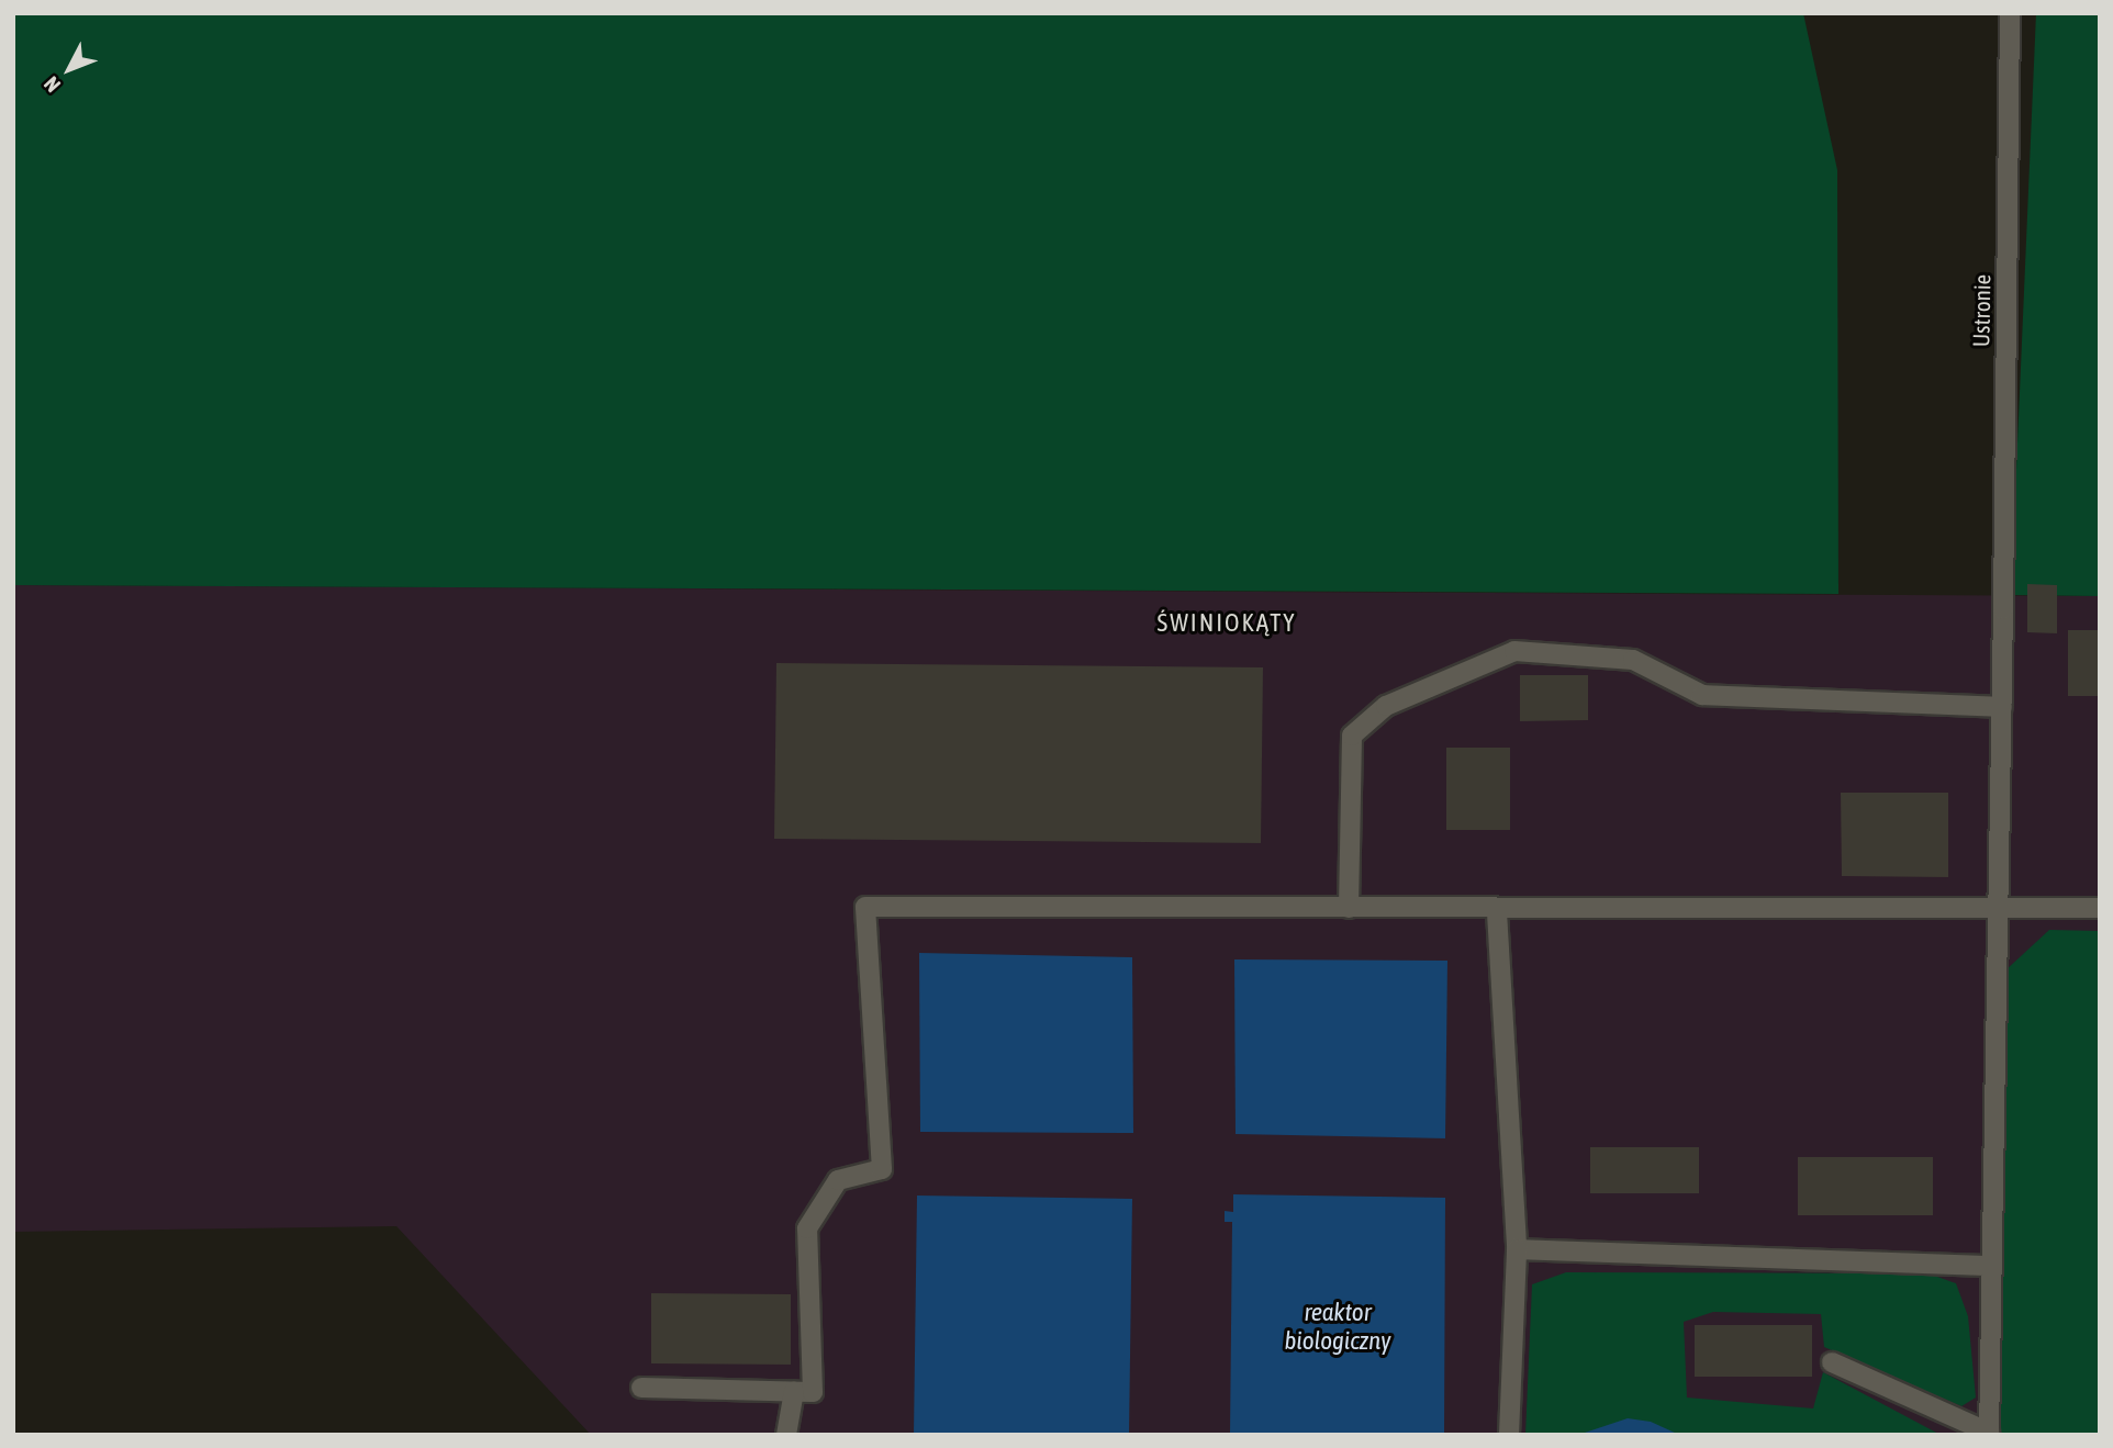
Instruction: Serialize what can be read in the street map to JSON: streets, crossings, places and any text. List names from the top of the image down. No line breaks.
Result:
{"streets":{"street":["Ustronie"]},"districts":["ŚWINIOKĄTY"],"water":["reaktor biologiczny"],"north":"bottom left"}
